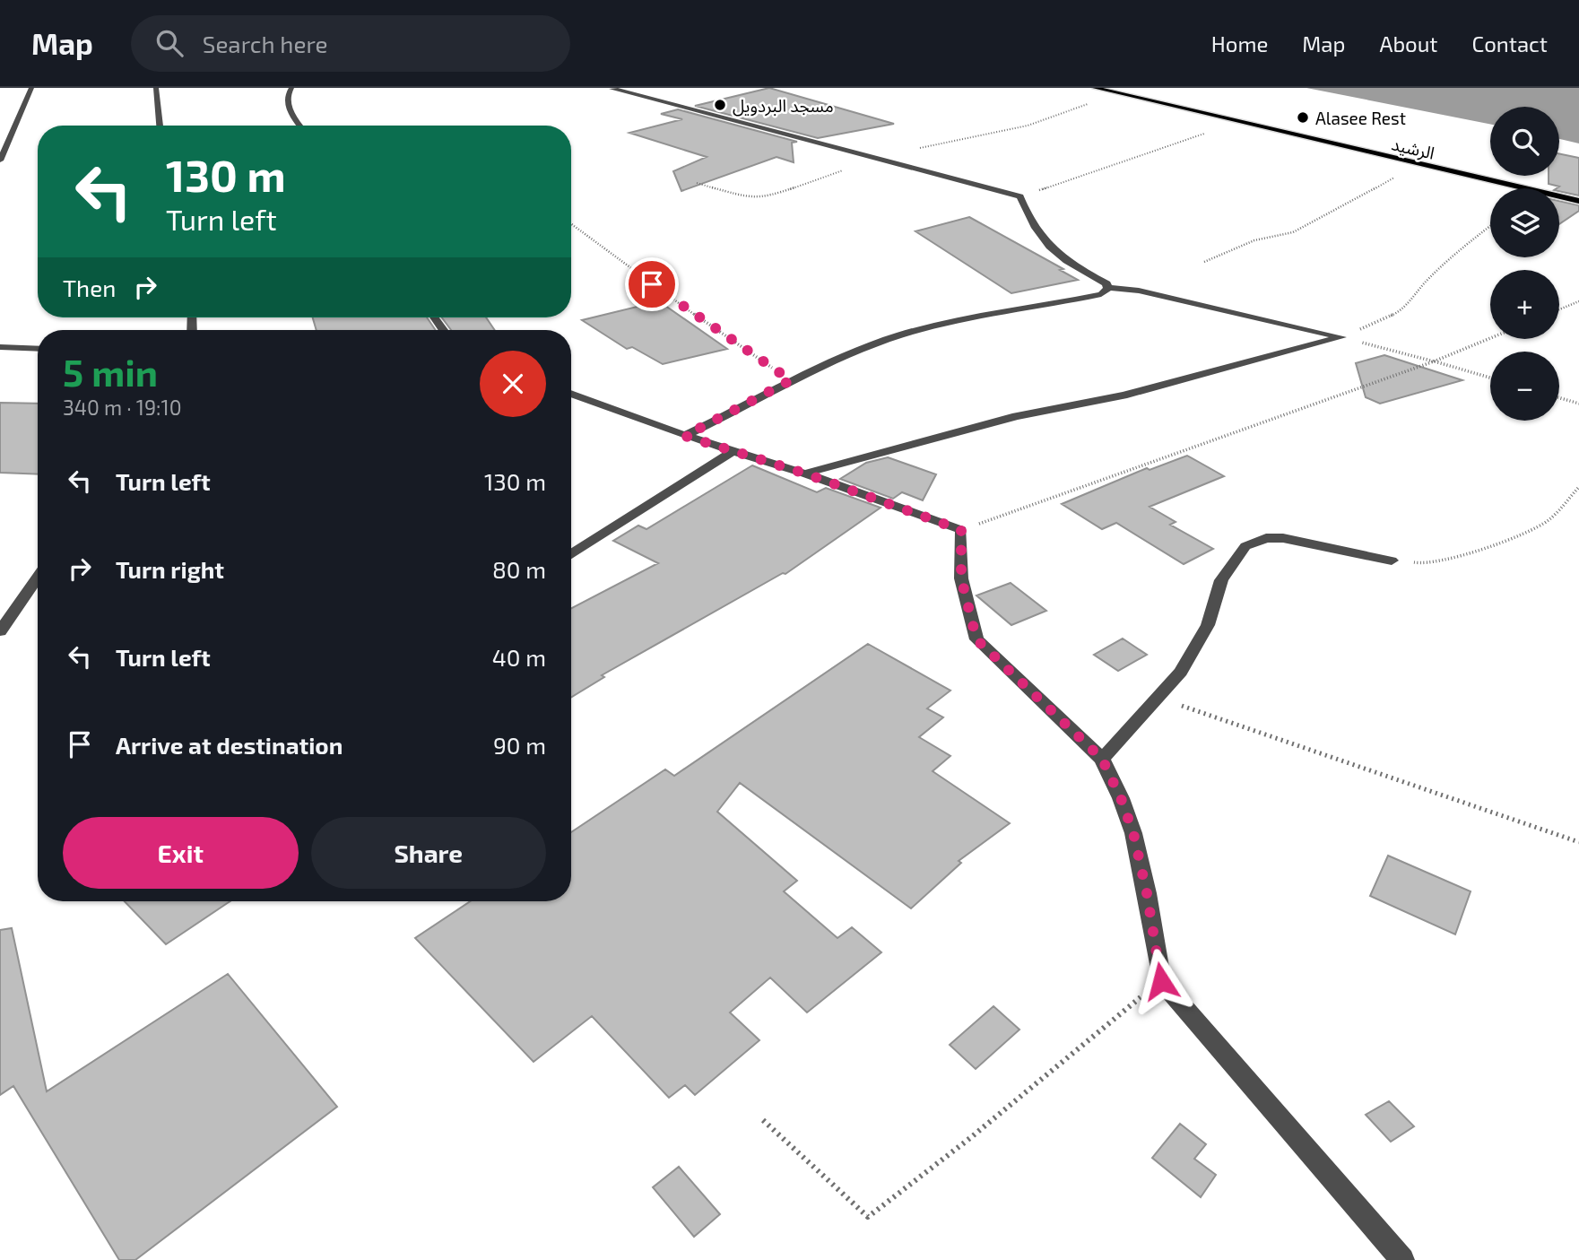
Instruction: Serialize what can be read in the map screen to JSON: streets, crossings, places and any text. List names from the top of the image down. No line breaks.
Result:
{"streets":{"main road":["الرشيد"]},"places":["مسجد البردويل","Alasee Rest"],"page":{"header":"Map","search":"Search here","nav":["Home","Map","About","Contact"],"map_buttons":["+","−"],"turn":["130 m","Turn left"],"then":"Then","heading":["5 min","340 m · 19:10"],"list":[{"name":"Turn left","value":"130 m"},{"name":"Turn right","value":"80 m"},{"name":"Turn left","value":"40 m"},{"name":"Arrive at destination","value":"90 m"}],"buttons":["Exit","Share"]}}
